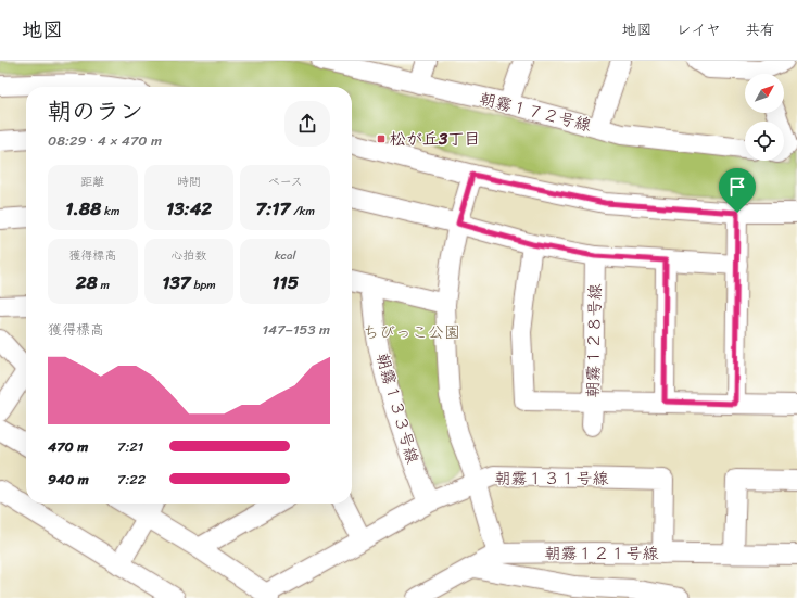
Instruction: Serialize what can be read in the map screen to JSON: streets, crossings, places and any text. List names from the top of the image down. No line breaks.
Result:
{"streets":{"street":["朝霧１７２号線","朝霧１２８号線","朝霧１３３号線","朝霧１３１号線","朝霧１２１号線"]},"crossings":[["朝霧１３３号線","朝霧１３１号線"],["朝霧１３１号線","朝霧１２１号線"]],"parks":["ちびっこ公園"],"places":{"transit":["松が丘3丁目"]},"north":"top right","page":{"header":"地図","nav":["地図","レイヤ","共有"],"heading":["朝のラン","08:29 · 4 × 470 m"],"stats":[["距離","1.88 km"],["時間","13:42"],["ペース","7:17 /km"],["獲得標高","28 m"],["心拍数","137 bpm"],["kcal","115"]],"chart":["獲得標高","147–153 m"],"list":[{"name":"470 m","note":"7:21"},{"name":"940 m","note":"7:22"}]}}
